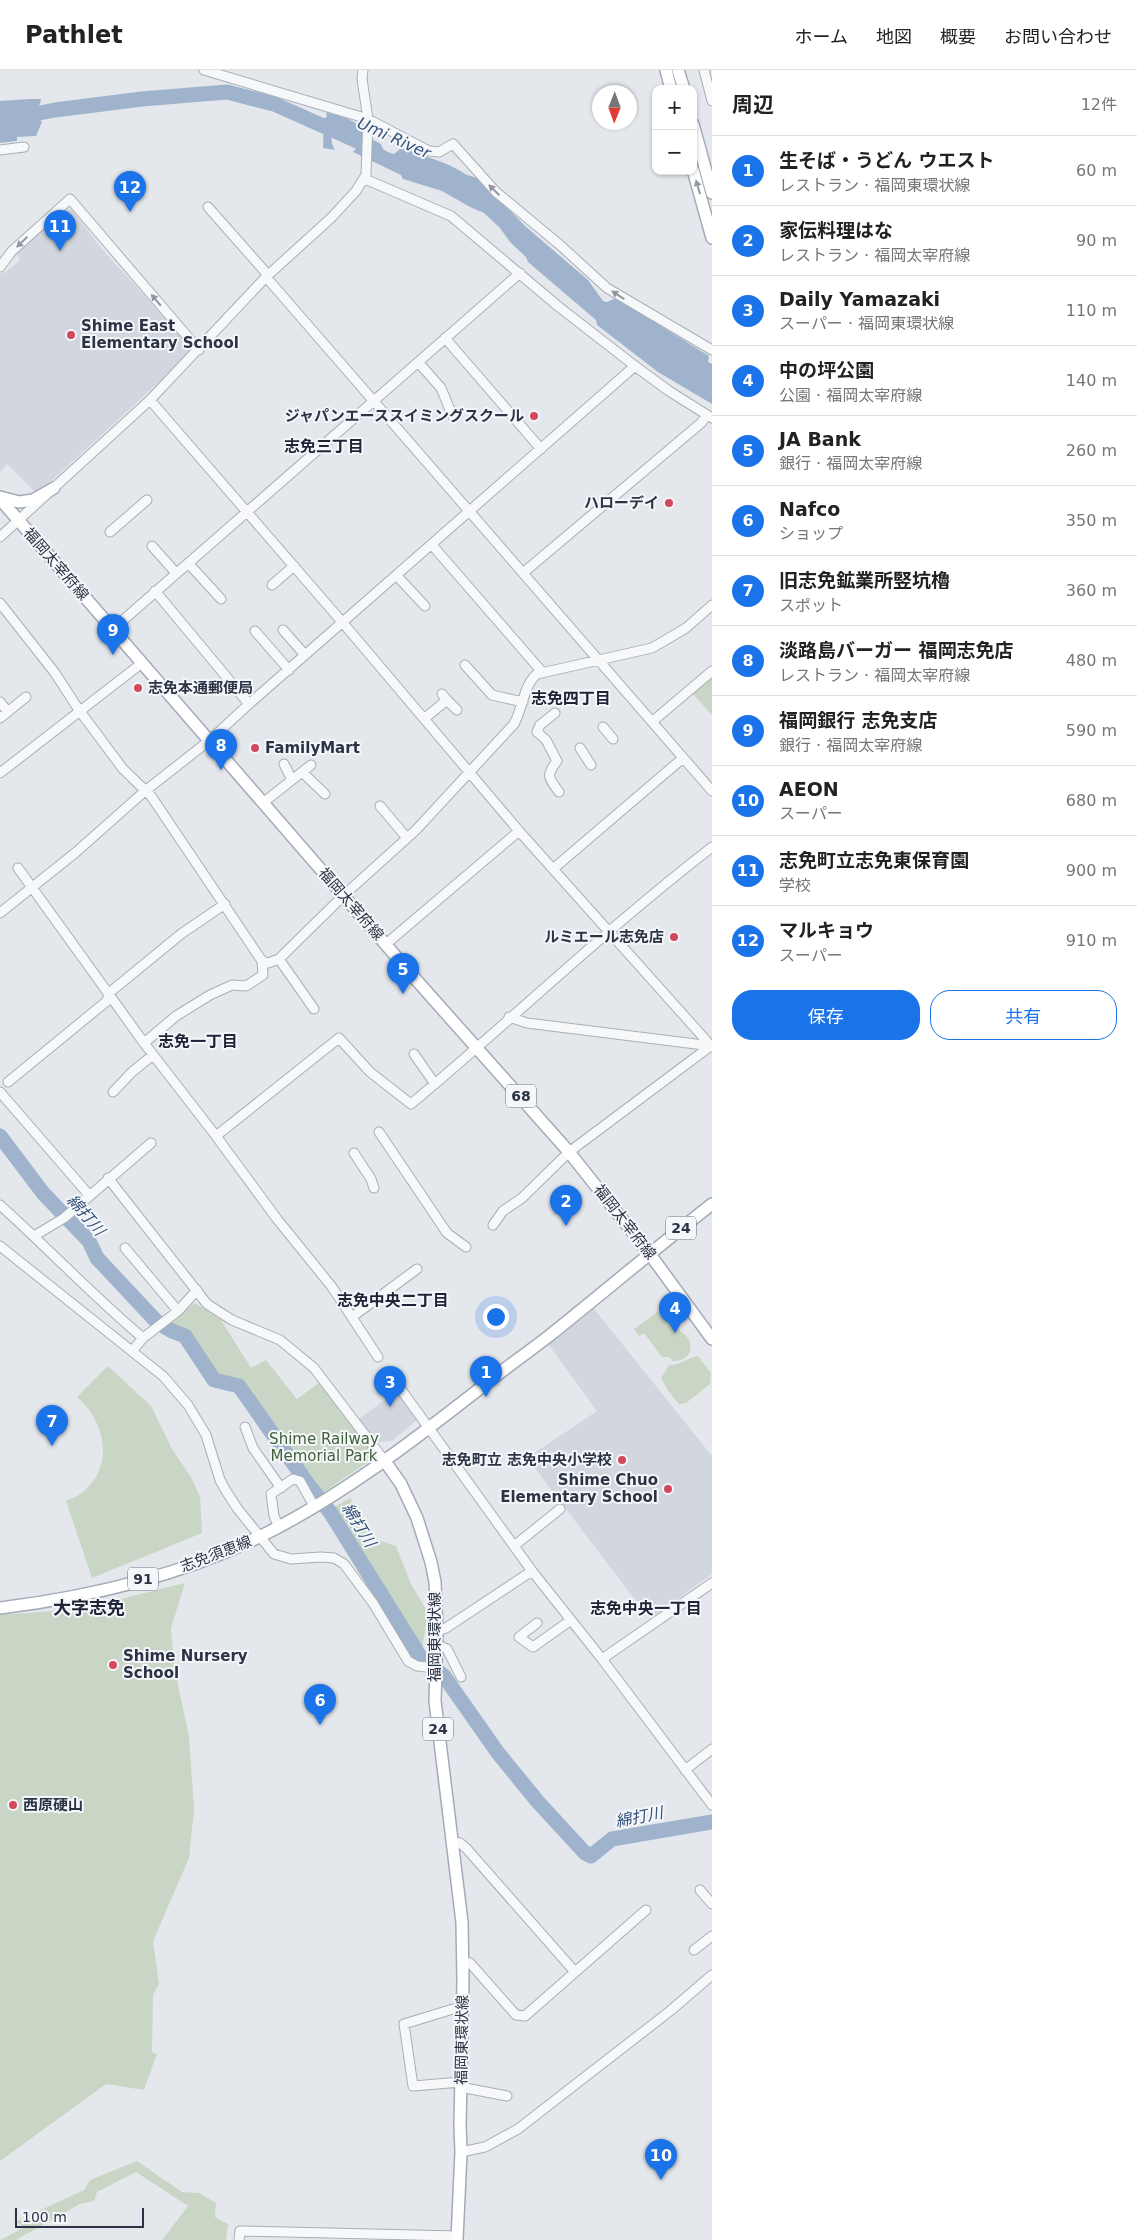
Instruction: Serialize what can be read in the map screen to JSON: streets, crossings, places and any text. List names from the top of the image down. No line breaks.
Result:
{"streets":{"main road":["福岡太宰府線","68","24","志免須恵線","91","福岡東環状線"]},"crossings":[["福岡太宰府線","24"],["24","志免須恵線"],["24","福岡東環状線"],["志免須恵線","福岡東環状線"]],"districts":["志免三丁目","志免四丁目","志免一丁目","志免中央二丁目","大字志免","志免中央一丁目"],"water":["Umi River","綿打川"],"parks":["Shime Railway Memorial Park"],"places":["Shime East Elementary School","ジャパンエーススイミングスクール","ハローデイ","志免本通郵便局","FamilyMart","ルミエール志免店","志免町立 志免中央小学校","Shime Chuo Elementary School","Shime Nursery School","西原硬山"],"scale_bar":"100 m","north":"bottom","page":{"header":"Pathlet","nav":["ホーム","地図","概要","お問い合わせ"],"heading":["周辺","12件"],"map_buttons":["+","−"],"list":[{"mark":"1","name":"生そば・うどん ウエスト","note":"レストラン · 福岡東環状線","value":"60 m"},{"mark":"2","name":"家伝料理はな","note":"レストラン · 福岡太宰府線","value":"90 m"},{"mark":"3","name":"Daily Yamazaki","note":"スーパー · 福岡東環状線","value":"110 m"},{"mark":"4","name":"中の坪公園","note":"公園 · 福岡太宰府線","value":"140 m"},{"mark":"5","name":"JA Bank","note":"銀行 · 福岡太宰府線","value":"260 m"},{"mark":"6","name":"Nafco","note":"ショップ","value":"350 m"},{"mark":"7","name":"旧志免鉱業所竪坑櫓","note":"スポット","value":"360 m"},{"mark":"8","name":"淡路島バーガー 福岡志免店","note":"レストラン · 福岡太宰府線","value":"480 m"},{"mark":"9","name":"福岡銀行 志免支店","note":"銀行 · 福岡太宰府線","value":"590 m"},{"mark":"10","name":"AEON","note":"スーパー","value":"680 m"},{"mark":"11","name":"志免町立志免東保育園","note":"学校","value":"900 m"},{"mark":"12","name":"マルキョウ","note":"スーパー","value":"910 m"}],"pins":["12","11","9","8","5","2","4","1","3","7","6","10"],"buttons":["保存","共有"],"scale":"100 m"}}
